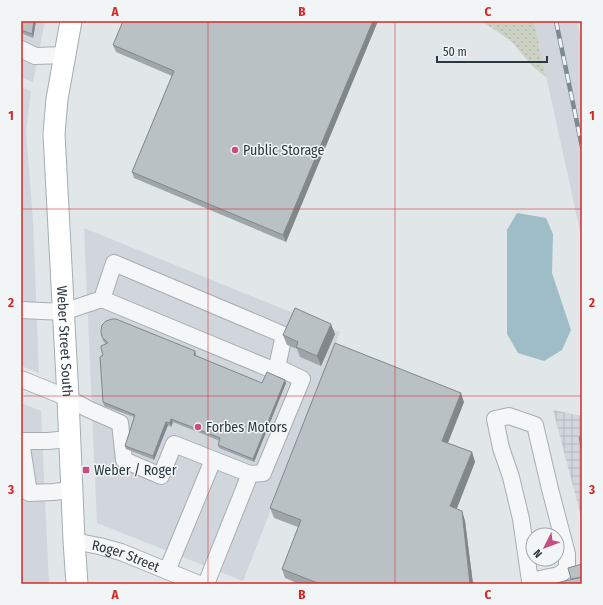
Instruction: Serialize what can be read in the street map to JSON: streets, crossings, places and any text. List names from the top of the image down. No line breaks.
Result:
{"streets":{"main road":["Weber Street South"],"street":["Roger Street"]},"crossings":[["Weber Street South","Roger Street"]],"places":{"other":["Public Storage","Forbes Motors"],"transit":["Weber / Roger"]},"scale_bar":"50 m","north":"bottom left","grid":{"columns":["A","B","C"],"rows":["1","2","3"]}}
